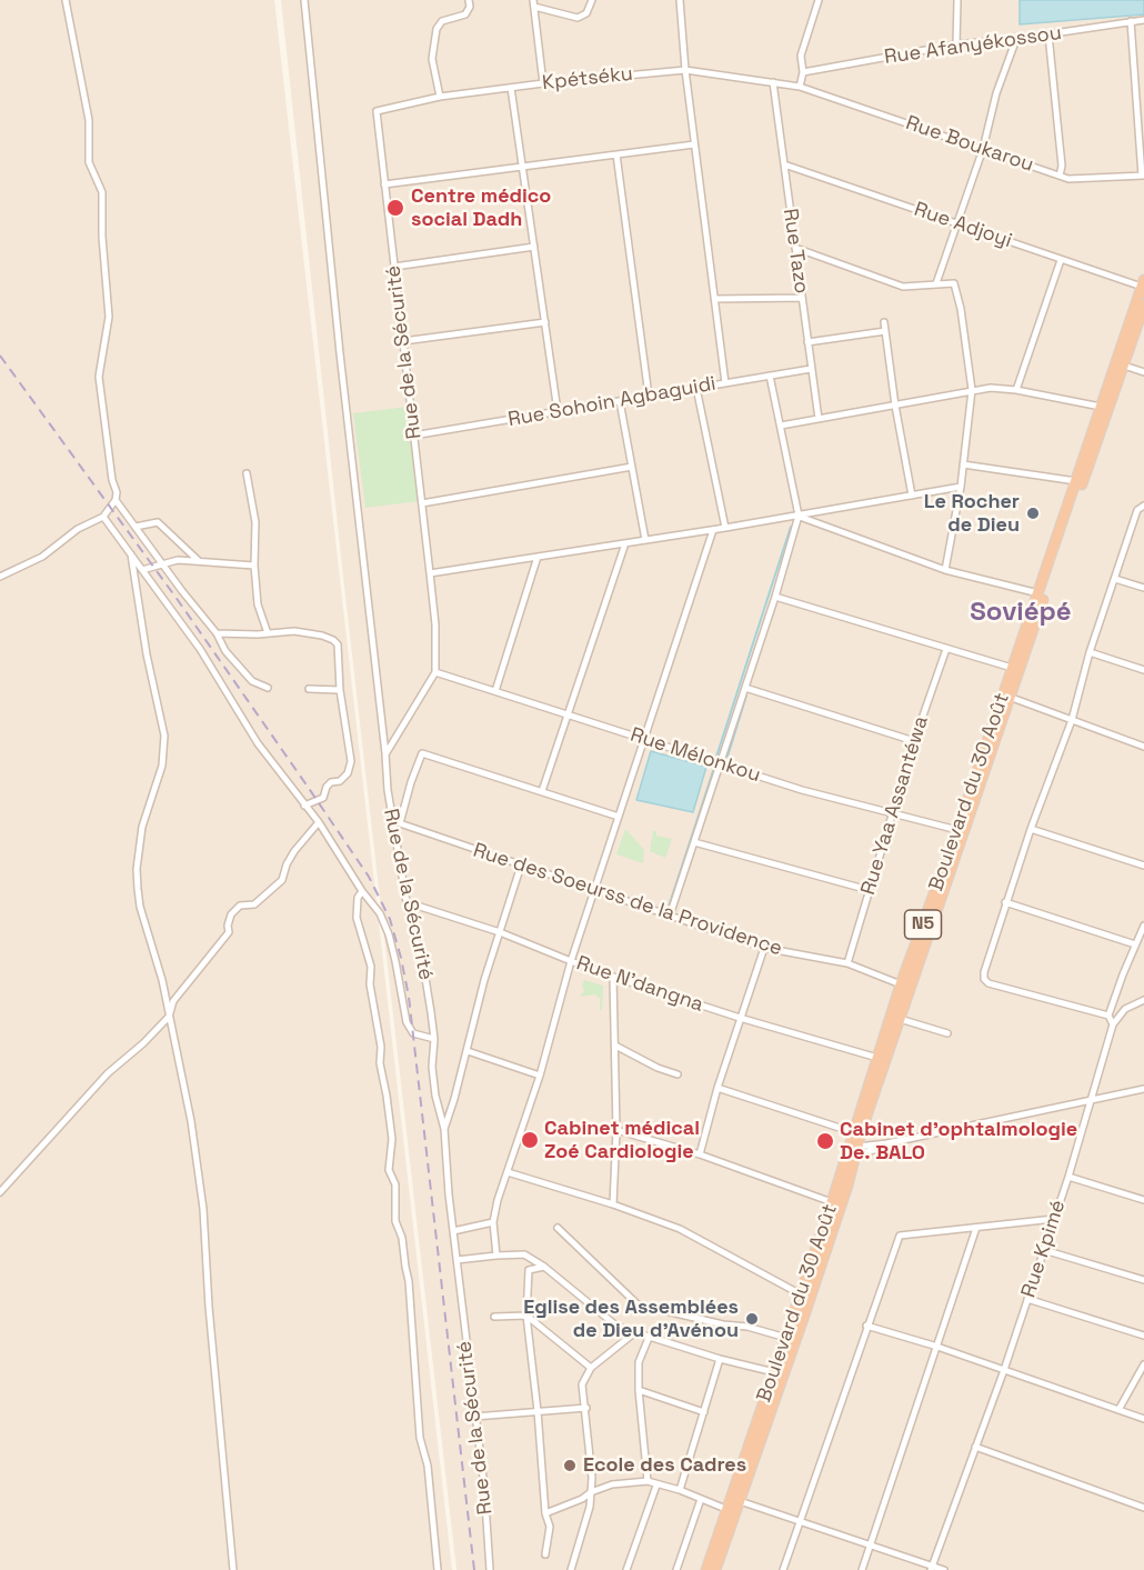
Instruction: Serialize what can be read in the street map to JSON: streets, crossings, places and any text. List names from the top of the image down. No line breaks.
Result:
{"streets":{"highway":["Boulevard du 30 Août","N5"],"street":["Rue Afanyékossou","Kpétséku","Rue Boukarou","Rue Adjoyi","Rue Tazo","Rue de la Sécurité","Rue Sohoin Agbaguidi","Rue Mélonkou","Rue Yaa Assantéwa","Rue des Soeurss de la Providence","Rue N'dangna","Rue Kpimé"]},"crossings":[["Kpétséku","Rue Boukarou"],["Kpétséku","Rue Tazo"],["Kpétséku","Rue de la Sécurité"],["Rue Adjoyi","Rue Tazo"],["Rue Adjoyi","Boulevard du 30 Août"],["Rue Tazo","Rue Sohoin Agbaguidi"],["Rue de la Sécurité","Rue Sohoin Agbaguidi"],["Rue de la Sécurité","Rue Mélonkou"],["Rue de la Sécurité","Rue des Soeurss de la Providence"],["Rue de la Sécurité","Rue N'dangna"],["Rue Mélonkou","Boulevard du 30 Août"],["Rue Mélonkou","Rue Yaa Assantéwa"],["Boulevard du 30 Août","Rue des Soeurss de la Providence"],["Boulevard du 30 Août","Rue N'dangna"],["Rue Yaa Assantéwa","Rue des Soeurss de la Providence"]],"districts":["Soviépé"],"places":["Centre médico social Dadh","Le Rocher de Dieu","Cabinet médical Zoé Cardiologie","Cabinet d'ophtalmologie De. BALO","Eglise des Assemblées de Dieu d'Avénou","Ecole des Cadres"]}
